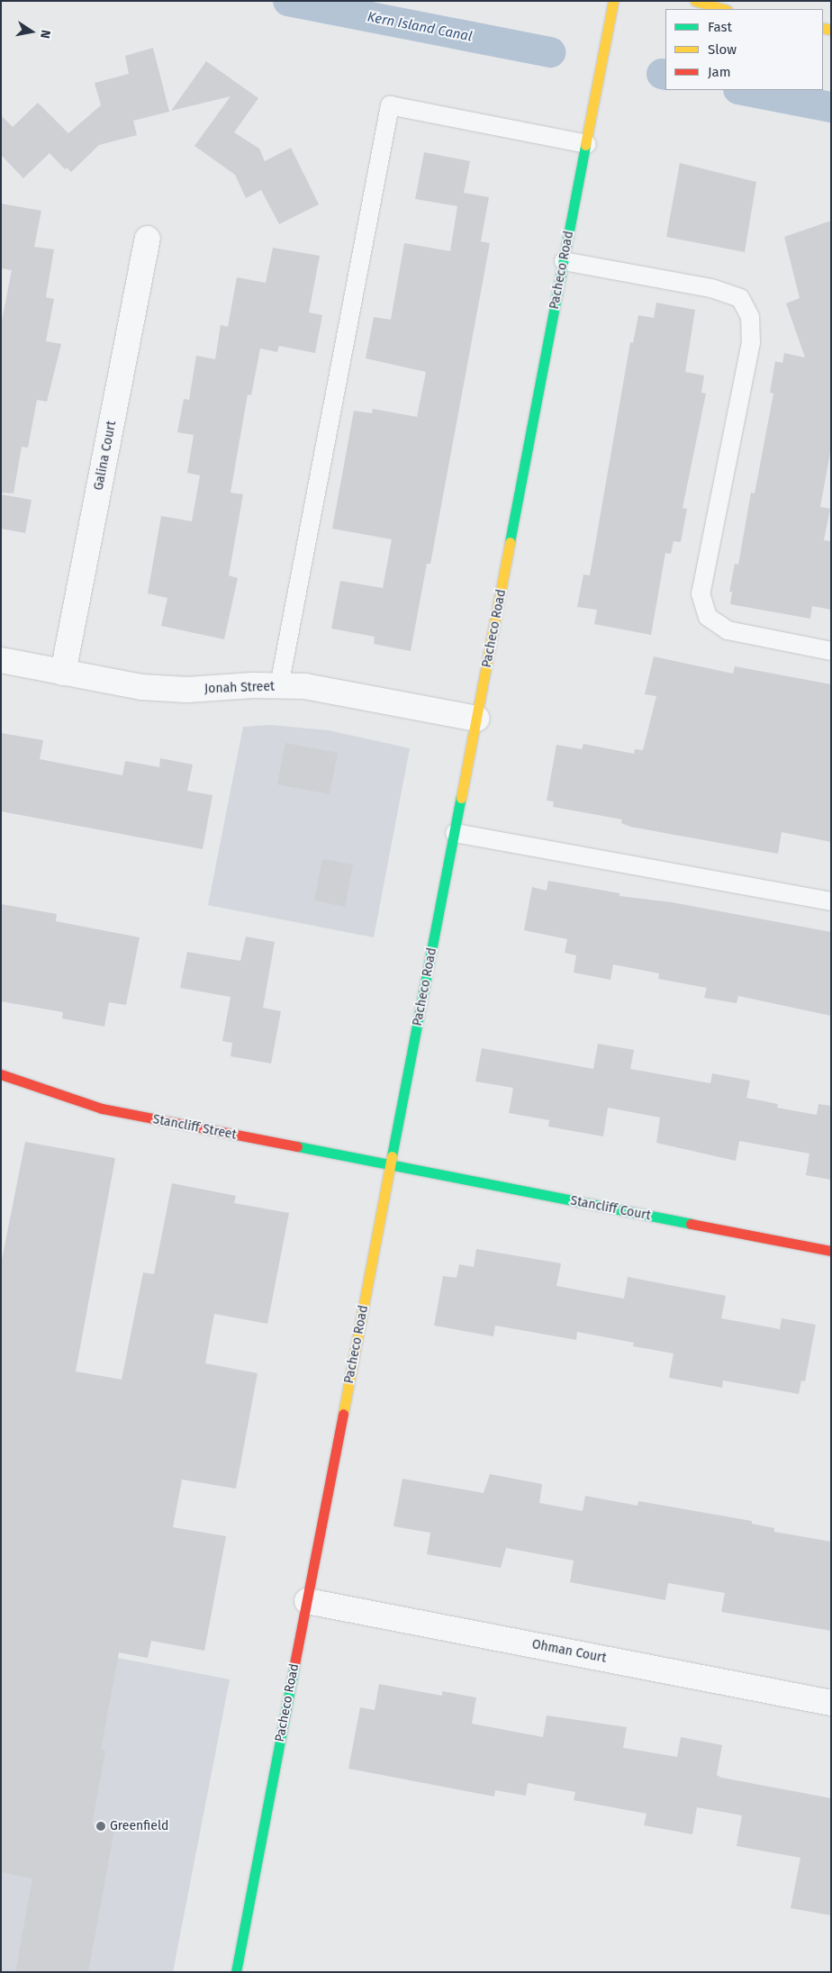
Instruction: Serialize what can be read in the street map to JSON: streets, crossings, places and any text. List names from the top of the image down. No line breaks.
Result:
{"streets":{"street":["Pacheco Road","Galina Court","Jonah Street","Stancliff Street","Stancliff Court","Ohman Court"]},"crossings":[["Pacheco Road","Jonah Street"],["Pacheco Road","Stancliff Street"],["Pacheco Road","Stancliff Court"],["Pacheco Road","Ohman Court"],["Galina Court","Jonah Street"],["Stancliff Street","Stancliff Court"]],"water":["Kern Island Canal"],"places":["Greenfield"],"legend":["Fast","Slow","Jam"],"north":"right"}
